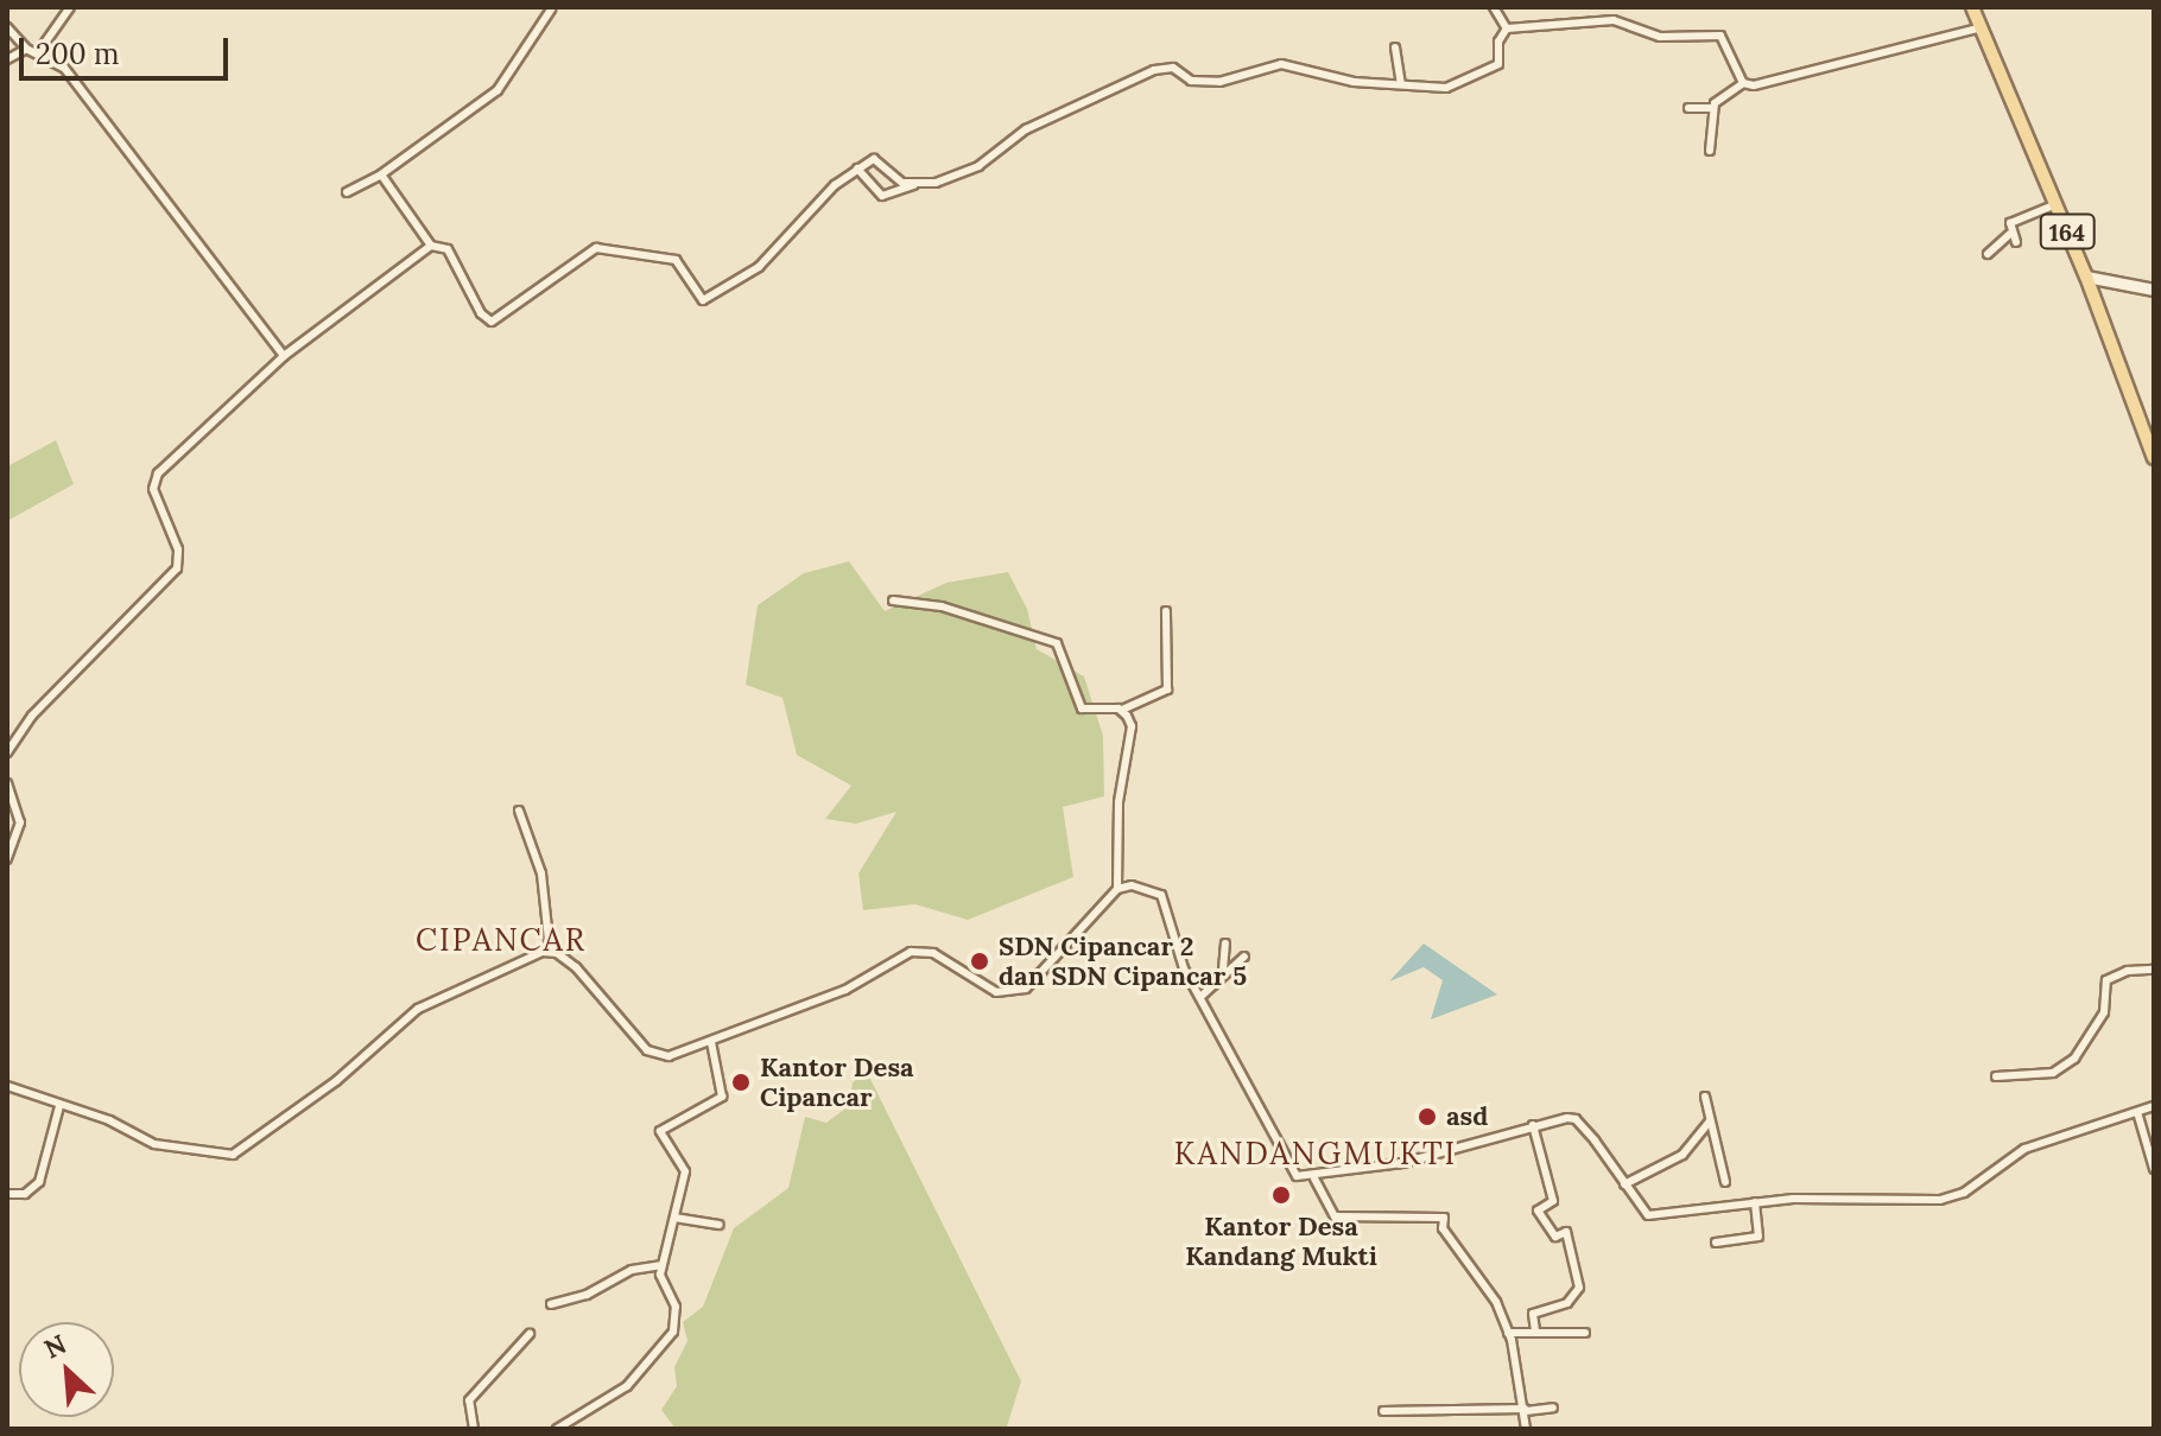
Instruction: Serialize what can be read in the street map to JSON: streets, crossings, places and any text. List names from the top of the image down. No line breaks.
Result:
{"streets":{"main road":["164"]},"districts":["CIPANCAR","KANDANGMUKTI"],"places":["SDN Cipancar 2 dan SDN Cipancar 5","Kantor Desa Cipancar","asd","Kantor Desa Kandang Mukti"],"scale_bar":"200 m","north":"top left"}
